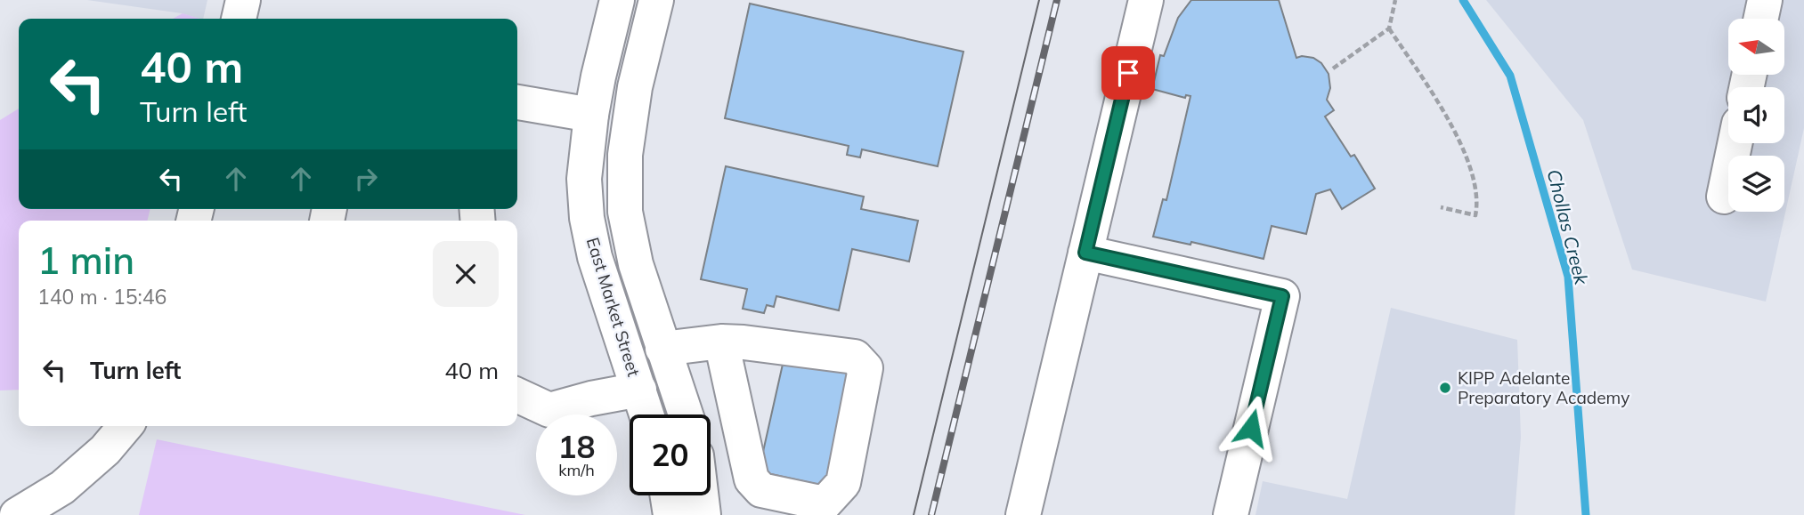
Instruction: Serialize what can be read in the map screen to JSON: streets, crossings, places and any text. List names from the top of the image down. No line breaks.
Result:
{"streets":{"main road":["East Market Street"]},"water":["Chollas Creek"],"places":["KIPP Adelante Preparatory Academy"],"north":"left","page":{"turn":["40 m","Turn left"],"heading":["1 min","140 m · 15:46"],"list":[{"name":"Turn left","value":"40 m"}],"speed":"18 km/h","limit":"20"}}
